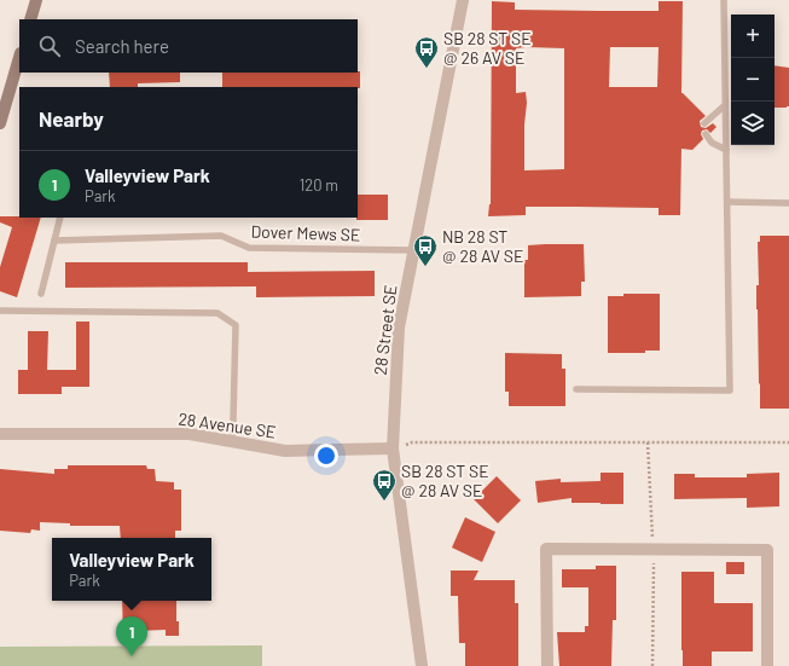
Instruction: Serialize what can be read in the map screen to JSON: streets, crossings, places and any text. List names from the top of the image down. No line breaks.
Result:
{"streets":{"street":["28 Street SE","28 Avenue SE"],"lane":["Dover Mews SE"]},"crossings":[["Dover Mews SE","28 Street SE"],["28 Street SE","28 Avenue SE"]],"places":{"bus stop":["SB 28 ST SE @ 26 AV SE","NB 28 ST @ 28 AV SE","SB 28 ST SE @ 28 AV SE"]},"page":{"map_buttons":["+","−"],"search":"Search here","heading":"Nearby","list":[{"mark":"1","name":"Valleyview Park","note":"Park","value":"120 m"}],"popup":["Valleyview Park","Park"],"pins":"1"}}
